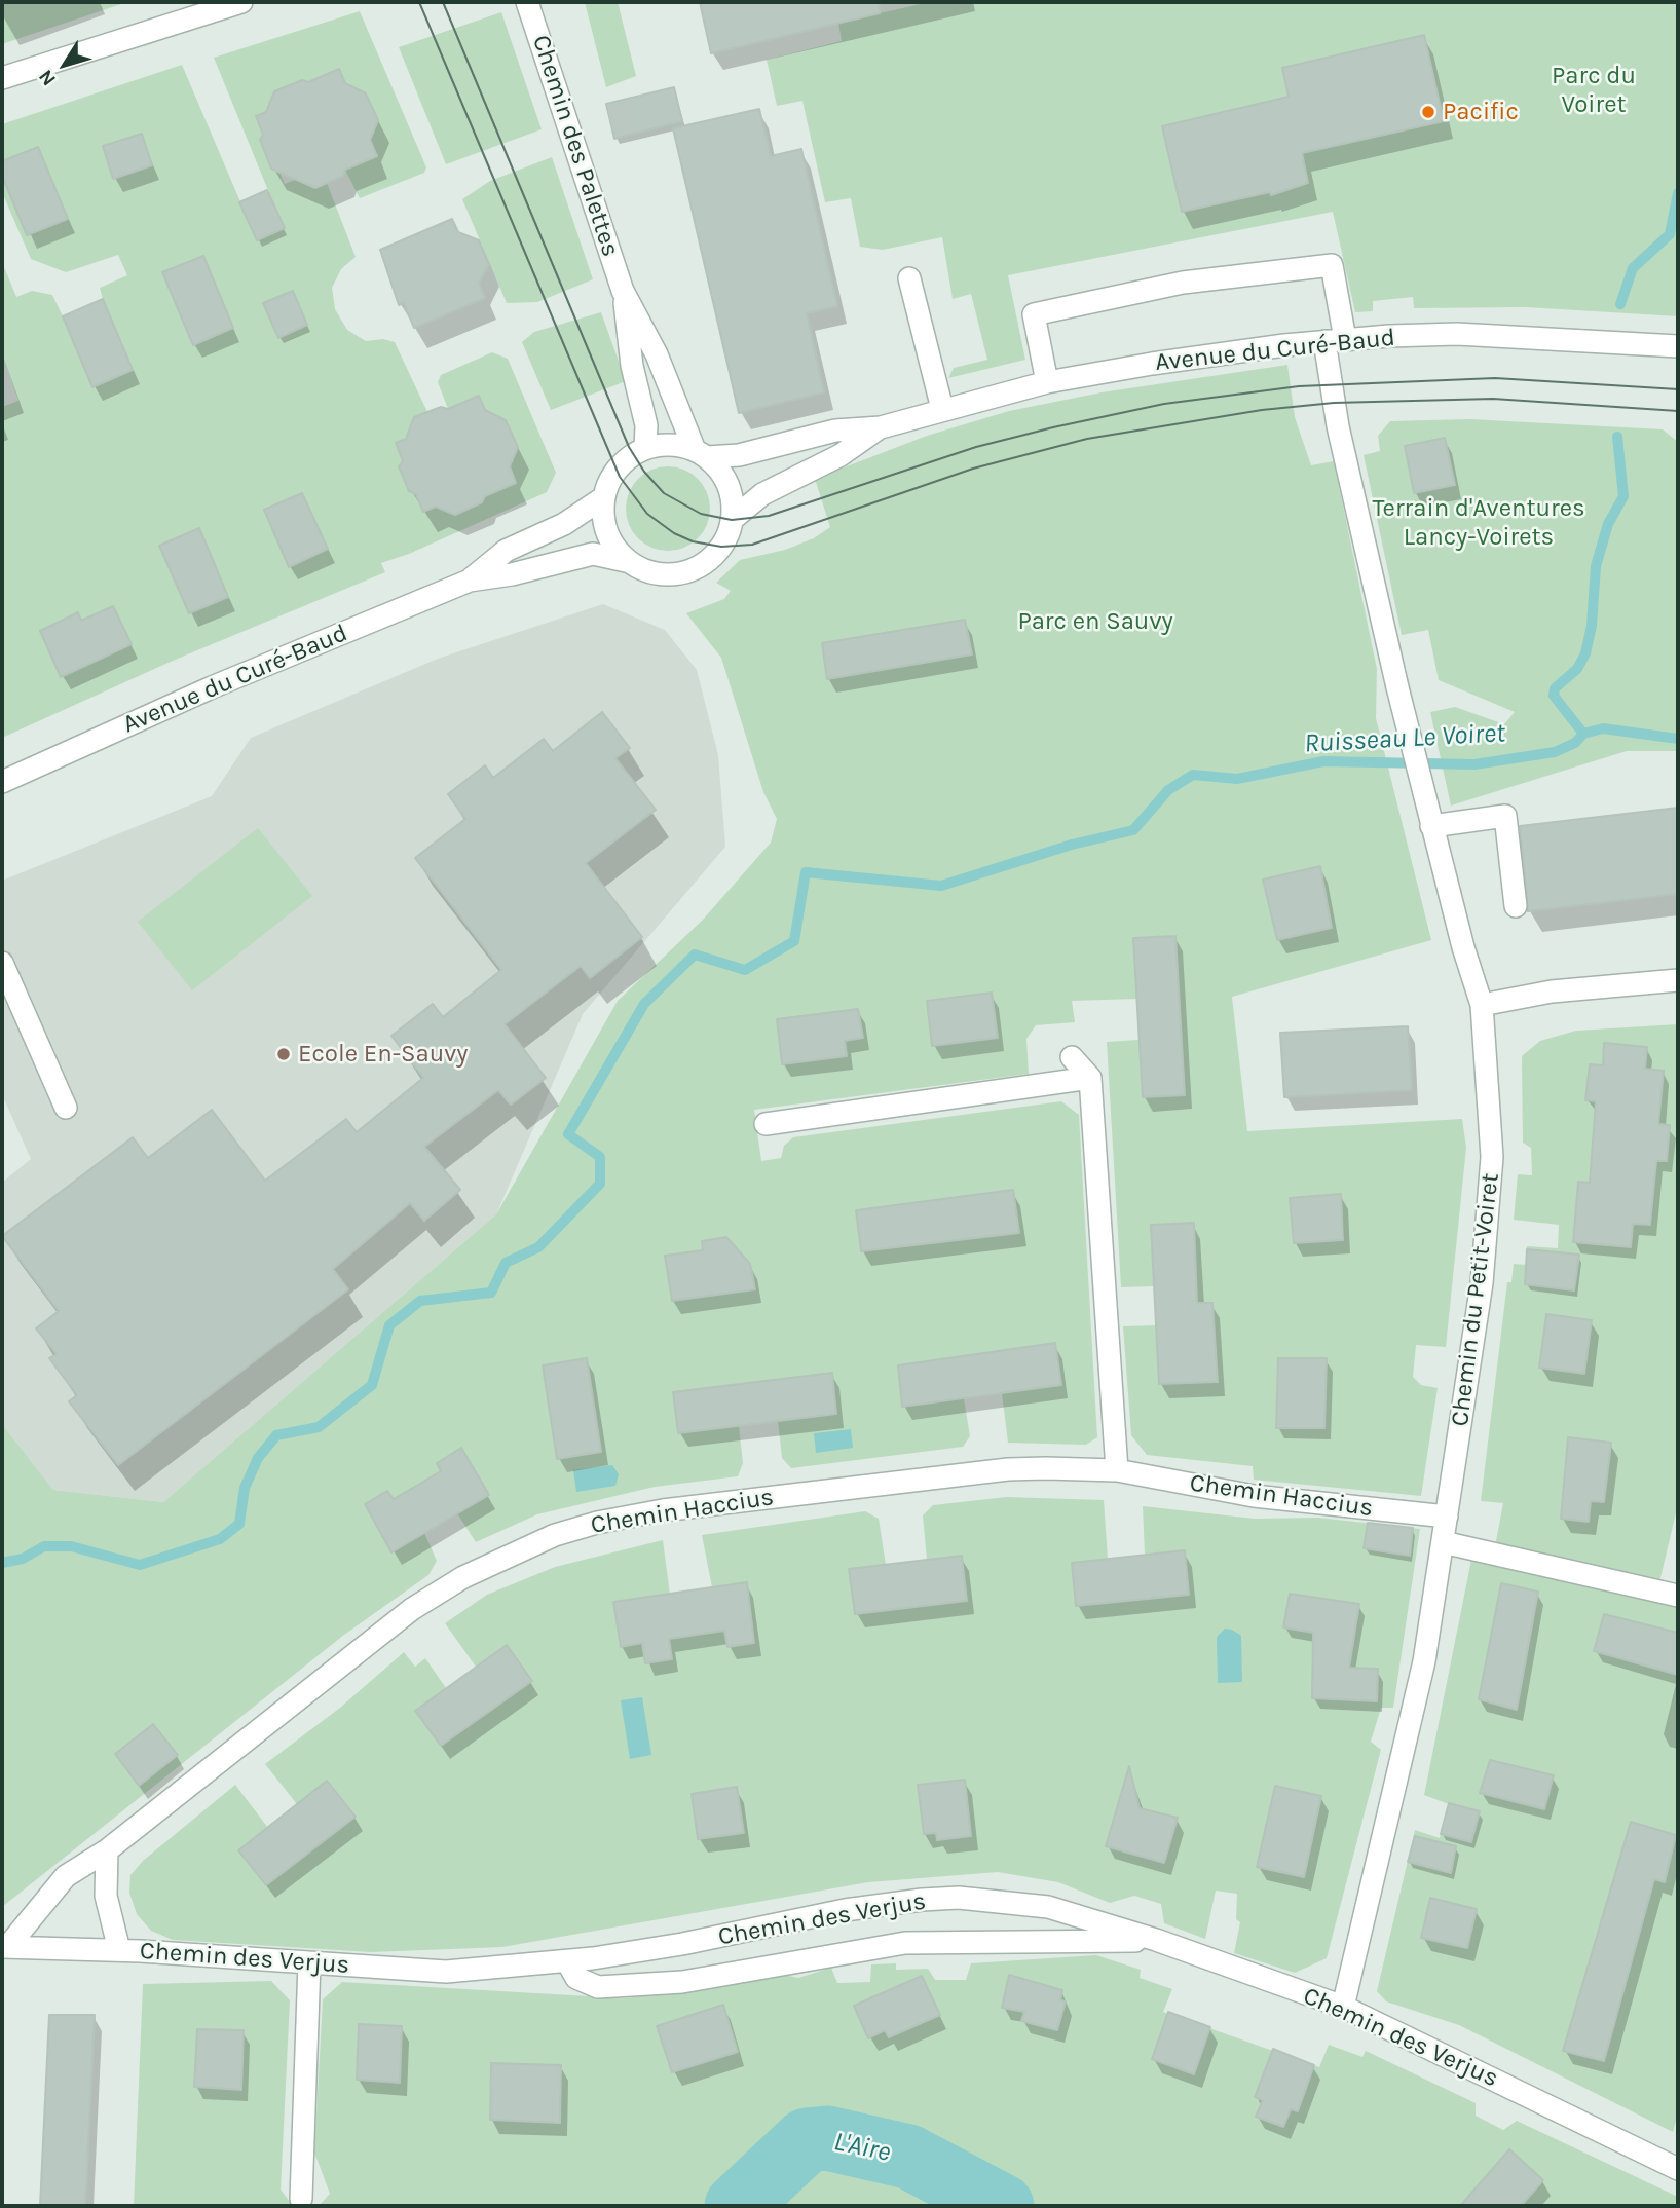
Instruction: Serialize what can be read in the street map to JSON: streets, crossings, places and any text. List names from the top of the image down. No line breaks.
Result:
{"streets":{"street":["Chemin des Palettes","Avenue du Curé-Baud","Chemin du Petit-Voiret","Chemin Haccius","Chemin des Verjus"]},"crossings":[["Chemin des Palettes","Avenue du Curé-Baud"],["Avenue du Curé-Baud","Chemin du Petit-Voiret"],["Chemin du Petit-Voiret","Chemin Haccius"],["Chemin du Petit-Voiret","Chemin des Verjus"],["Chemin Haccius","Chemin des Verjus"]],"water":["Ruisseau Le Voiret","L'Aire"],"parks":["Parc du Voiret","Terrain d'Aventures Lancy-Voirets","Parc en Sauvy"],"places":["Pacific","Ecole En-Sauvy"],"north":"bottom left"}
